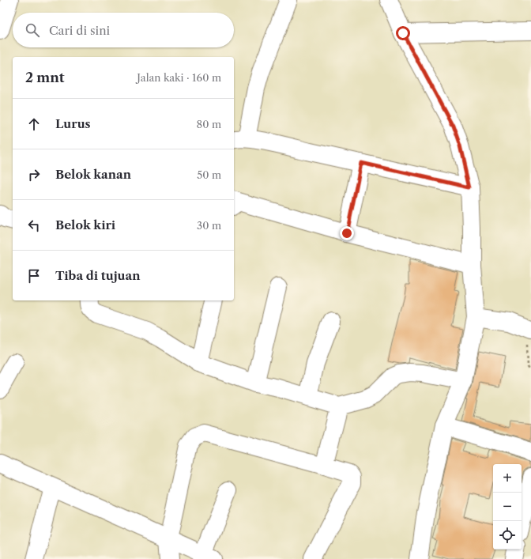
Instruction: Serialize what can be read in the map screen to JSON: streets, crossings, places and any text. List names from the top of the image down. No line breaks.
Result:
{"page":{"search":"Cari di sini","heading":["2 mnt","Jalan kaki · 160 m"],"list":[["Lurus","80 m"],["Belok kanan","50 m"],["Belok kiri","30 m"],"Tiba di tujuan"],"map_buttons":["+","−"]}}
